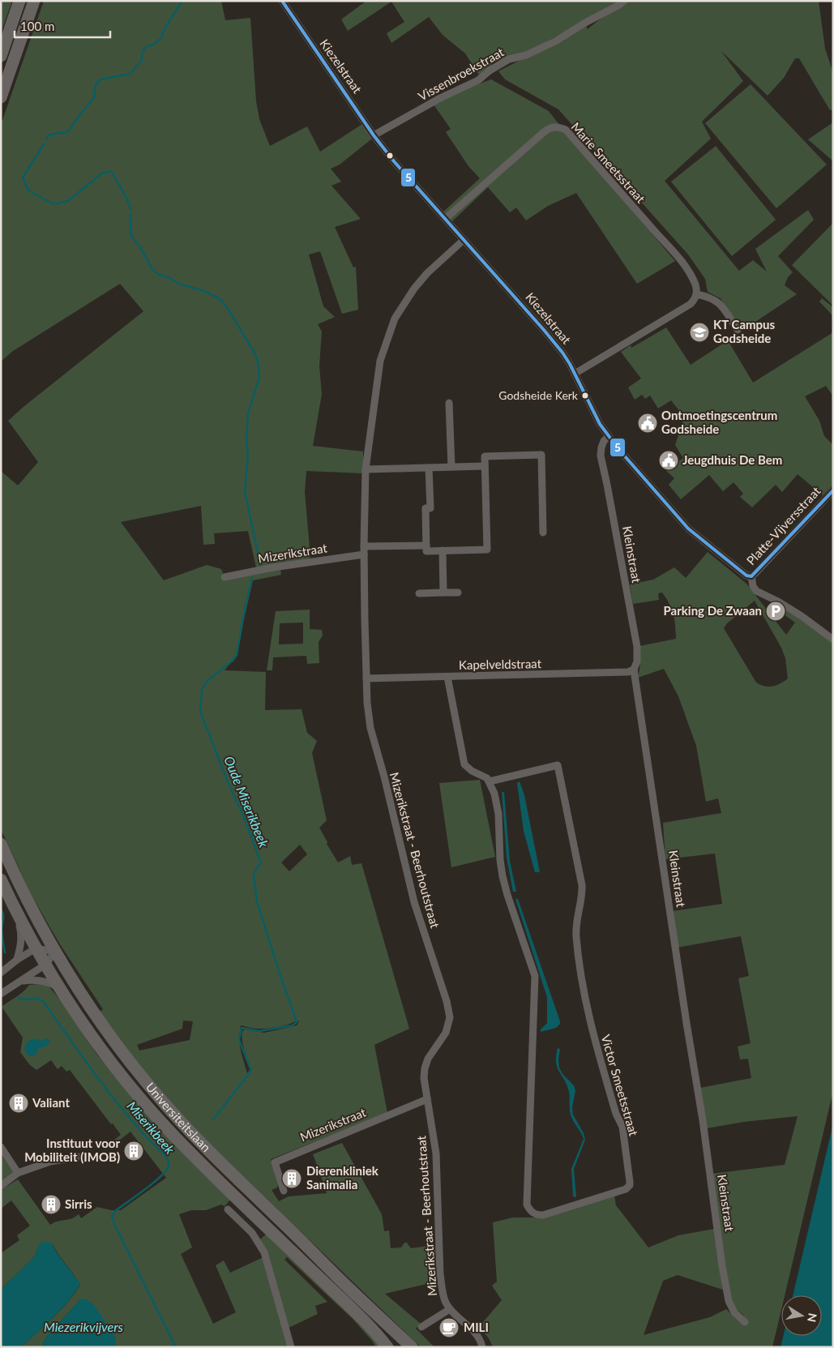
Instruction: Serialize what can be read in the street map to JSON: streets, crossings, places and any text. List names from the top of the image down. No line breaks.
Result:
{"streets":{"highway":["Universiteitslaan"],"street":["Kiezelstraat","Vissenbroekstraat","Marie Smeetsstraat","Platte-Vijversstraat","Mizerikstraat","Kleinstraat","Kapelveldstraat","Mizerikstraat - Beerhoutstraat","Victor Smeetsstraat"]},"crossings":[["Kiezelstraat","Vissenbroekstraat"],["Kiezelstraat","Marie Smeetsstraat"],["Kiezelstraat","Platte-Vijversstraat"],["Kiezelstraat","Kleinstraat"],["Kiezelstraat","Mizerikstraat - Beerhoutstraat"],["Mizerikstraat","Mizerikstraat - Beerhoutstraat"],["Kleinstraat","Kapelveldstraat"],["Kapelveldstraat","Mizerikstraat - Beerhoutstraat"]],"water":["Oude Miserikbeek","Miserikbeek","Miezerikvijvers"],"places":{"school or university":["KT Campus Godsheide"],"other":["Godsheide Kerk"],"public building":["Ontmoetingscentrum Godsheide","Jeugdhuis De Bem"],"parking":["Parking De Zwaan"],"building":["Valiant","Instituut voor Mobiliteit (IMOB)","Dierenkliniek Sanimalia","Sirris"],"cafe":["MILI"]},"lines":["transit line 5"],"scale_bar":"100 m","north":"right"}
